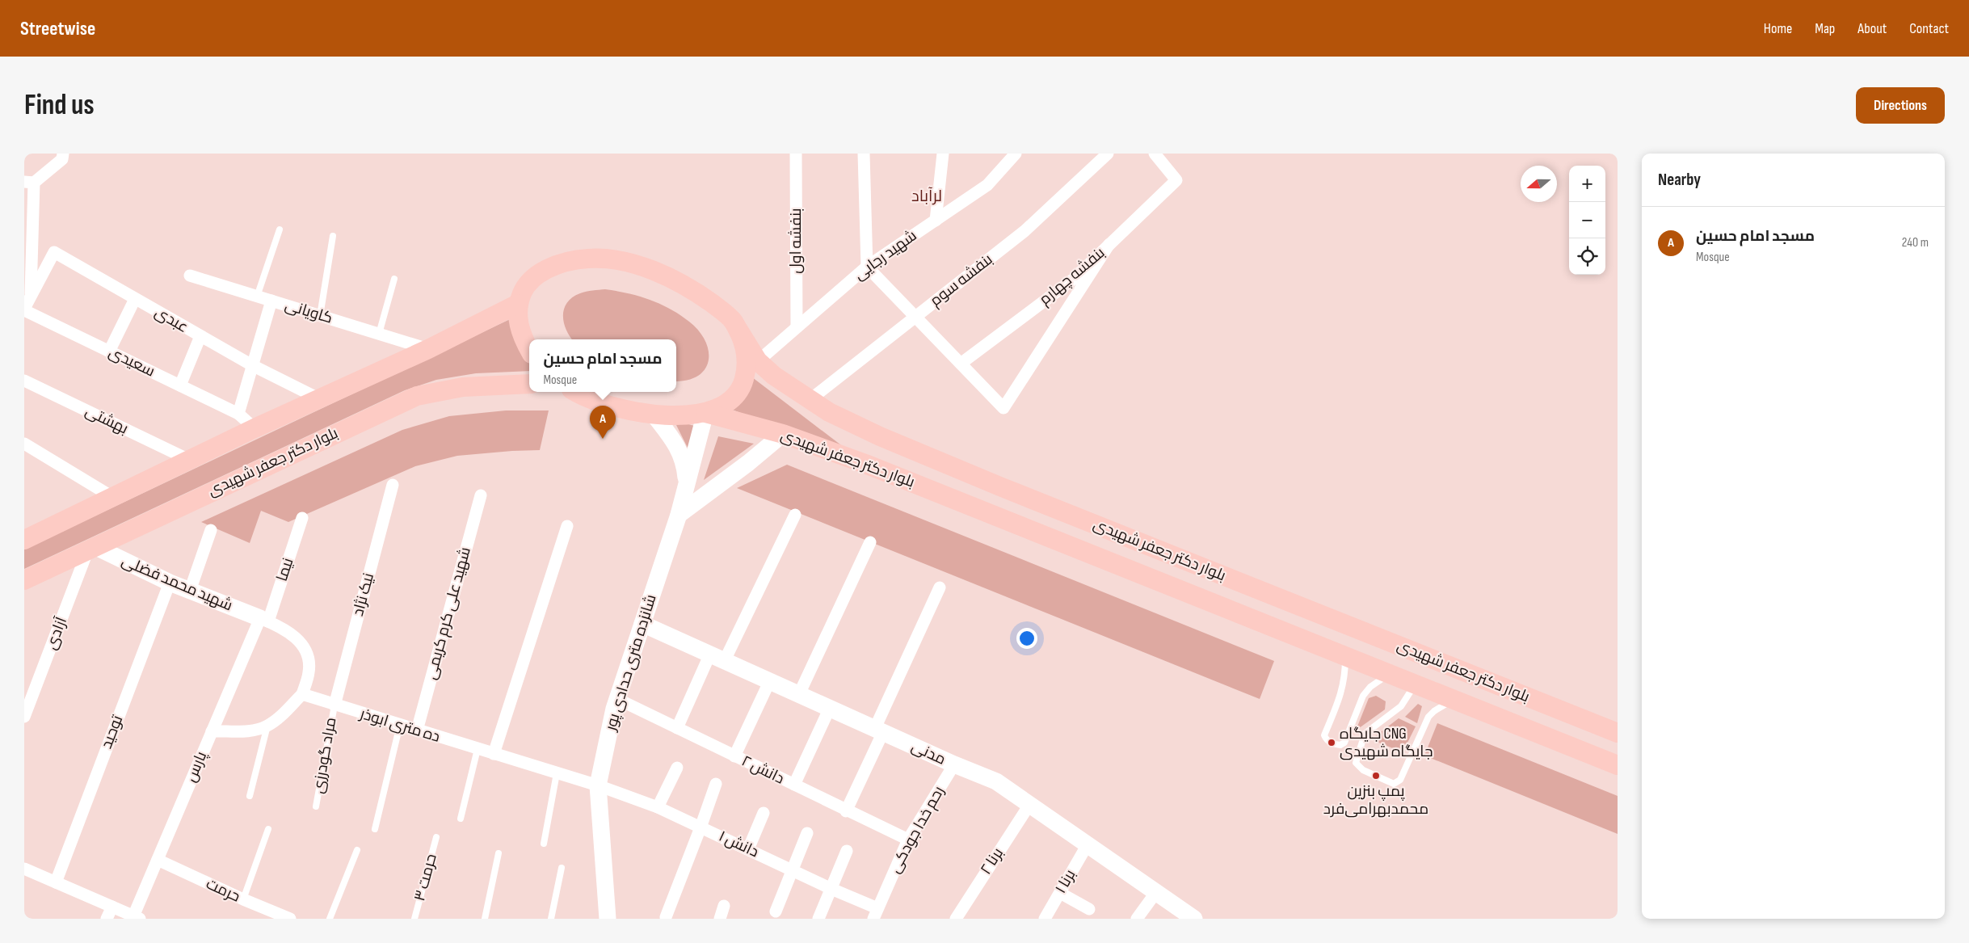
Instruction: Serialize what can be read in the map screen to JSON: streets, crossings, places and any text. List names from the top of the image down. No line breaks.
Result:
{"streets":{"main road":["بلوار دکتر جعفر شهیدی"],"street":["بنفشه اول","شهید رجایی","بنفشه چهارم","بنفشه سوم","کاویانی","عبدی","سعیدی","بهشتی","نیما","شهید محمد فضلی","نیک نژاد","شهید علی کرم کریمی","آزادی","شانزده متری حدادی پور","ده متری ابوذر","توحید","مدنی","پارس","دانش ۲","رحم خدا جودکی","دانش ۱","برنا ۲","برنا ۱","حرمت"],"lane":["مراد گودرزی","حرمت ۳"]},"crossings":[["بنفشه اول","شهید رجایی"],["شهید رجایی","بلوار دکتر جعفر شهیدی"],["بنفشه سوم","بلوار دکتر جعفر شهیدی"],["عبدی","سعیدی"],["بلوار دکتر جعفر شهیدی","شهید محمد فضلی"],["بلوار دکتر جعفر شهیدی","آزادی"],["بلوار دکتر جعفر شهیدی","شانزده متری حدادی پور"],["نیما","شهید محمد فضلی"],["نیما","پارس"],["شهید محمد فضلی","آزادی"],["شهید محمد فضلی","توحید"],["شهید محمد فضلی","پارس"],["نیک نژاد","ده متری ابوذر"],["نیک نژاد","مراد گودرزی"],["شهید علی کرم کریمی","ده متری ابوذر"],["شانزده متری حدادی پور","ده متری ابوذر"],["شانزده متری حدادی پور","مدنی"],["شانزده متری حدادی پور","دانش ۲"],["شانزده متری حدادی پور","دانش ۱"],["ده متری ابوذر","مراد گودرزی"],["ده متری ابوذر","دانش ۱"],["مدنی","رحم خدا جودکی"],["مدنی","برنا ۲"],["مدنی","برنا ۱"],["پارس","حرمت"],["دانش ۲","رحم خدا جودکی"],["رحم خدا جودکی","دانش ۱"]],"districts":["لرآباد"],"places":["جایگاه CNG جایگاه شهیدی","پمپ بنزین محمد‌بهرامی‌فرد"],"north":"left","page":{"header":"Streetwise","nav":["Home","Map","About","Contact"],"buttons":"Directions","title":"Find us","heading":"Nearby","map_buttons":["+","−"],"list":[{"mark":"A","name":"مسجد امام حسین","note":"Mosque","value":"240 m"}],"popup":["مسجد امام حسین","Mosque"],"pins":"A"}}
